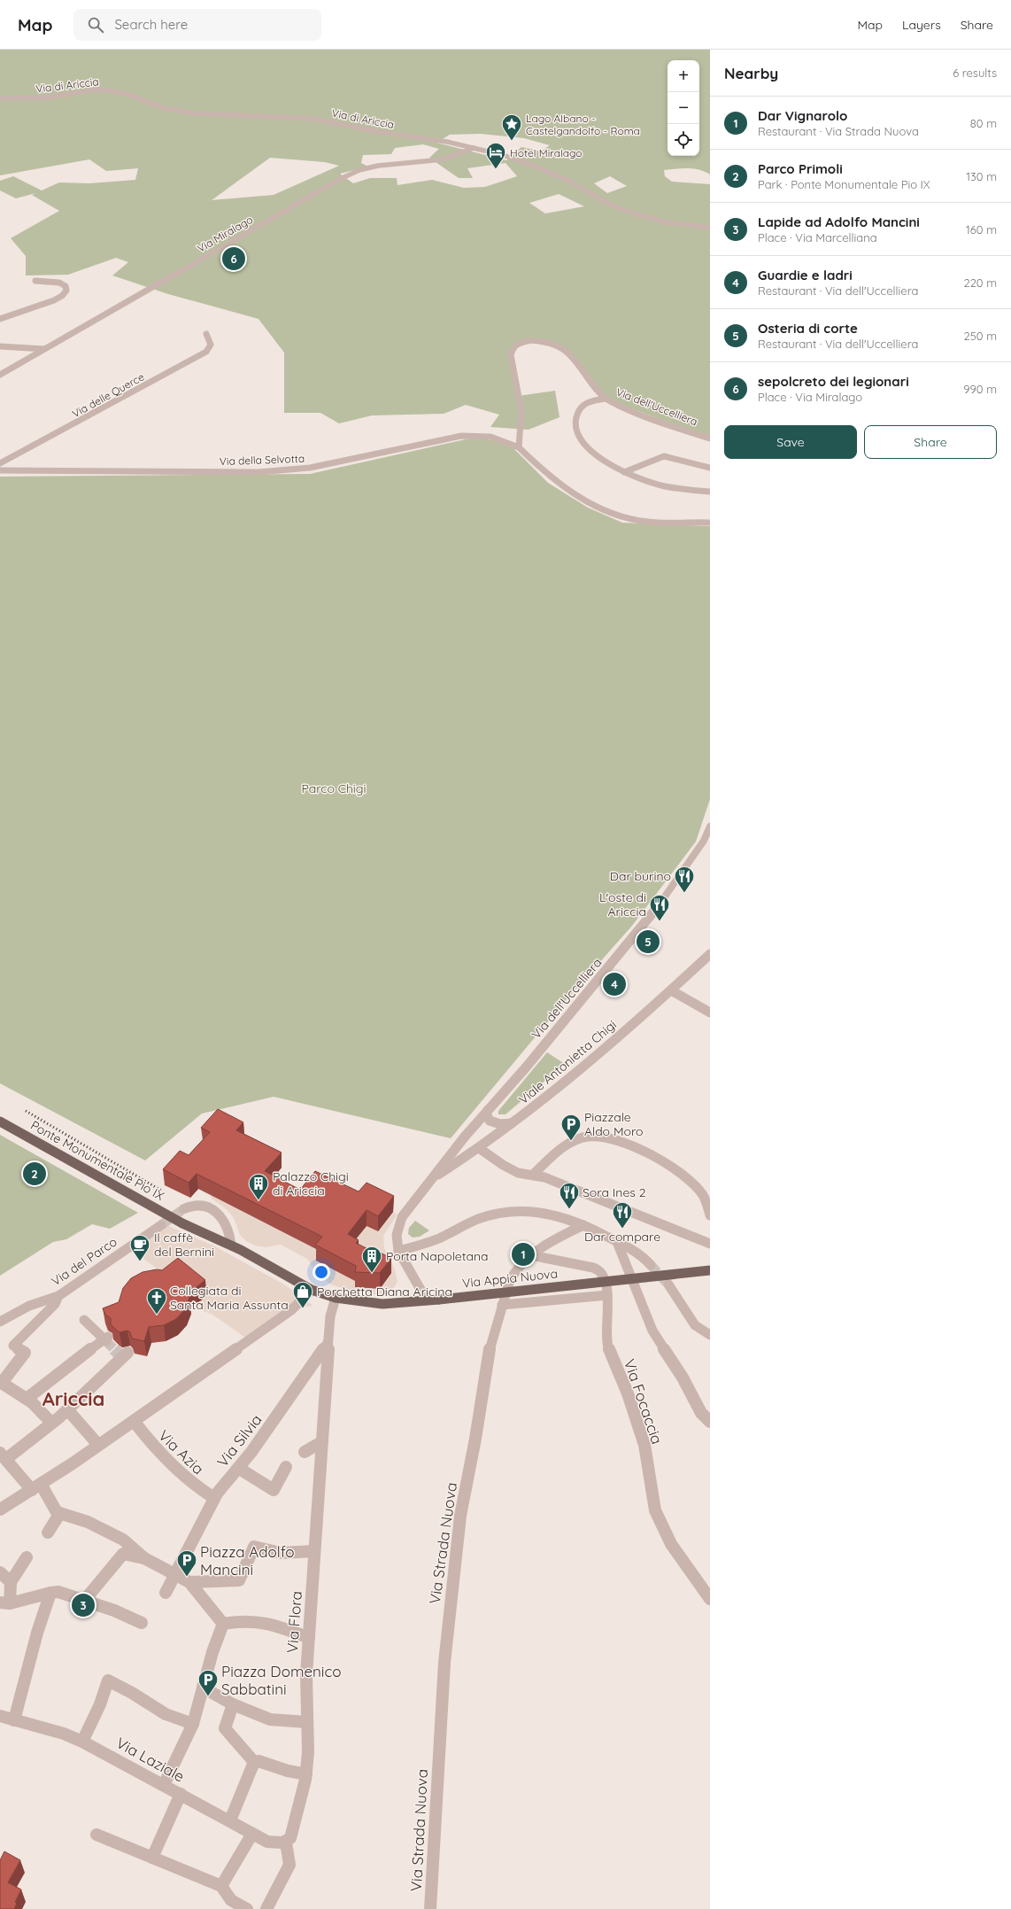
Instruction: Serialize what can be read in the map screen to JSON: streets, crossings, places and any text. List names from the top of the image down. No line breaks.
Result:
{"streets":{"main road":["Ponte Monumentale Pio IX","Via Appia Nuova"],"street":["Via di Ariccia","Via Miralago","Via delle Querce","Via dell'Uccelliera","Via della Selvotta","Viale Antonietta Chigi","Via del Parco","Via Focaccia","Via Silvia","Via Azia","Via Strada Nuova","Via Flora","Via Laziale"]},"crossings":[["Via di Ariccia","Via Miralago"],["Via dell'Uccelliera","Via della Selvotta"],["Via dell'Uccelliera","Viale Antonietta Chigi"],["Ponte Monumentale Pio IX","Via Appia Nuova"],["Via Appia Nuova","Via Flora"],["Via Focaccia","Via Strada Nuova"],["Via Silvia","Via Azia"],["Via Silvia","Via Flora"],["Via Flora","Via Laziale"]],"districts":["Ariccia"],"parks":["Parco Chigi"],"places":{"place":["Lago Albano - Castelgandolfo - Roma"],"hotel":["Hotel Miralago"],"restaurant":["Dar burino","L'oste di Ariccia","Sora Ines 2","Dar compare"],"parking":["Piazzale Aldo Moro","Piazza Adolfo Mancini","Piazza Domenico Sabbatini"],"building":["Palazzo Chigi di Ariccia","Porta Napoletana"],"cafe":["Il caffè del Bernini"],"shop":["Porchetta Diana Aricina"],"church":["Collegiata di Santa Maria Assunta"]},"page":{"header":"Map","search":"Search here","nav":["Map","Layers","Share"],"heading":["Nearby","6 results"],"map_buttons":["+","−"],"list":[{"mark":"1","name":"Dar Vignarolo","note":"Restaurant · Via Strada Nuova","value":"80 m"},{"mark":"2","name":"Parco Primoli","note":"Park · Ponte Monumentale Pio IX","value":"130 m"},{"mark":"3","name":"Lapide ad Adolfo Mancini","note":"Place · Via Marcelliana","value":"160 m"},{"mark":"4","name":"Guardie e ladri","note":"Restaurant · Via dell'Uccelliera","value":"220 m"},{"mark":"5","name":"Osteria di corte","note":"Restaurant · Via dell'Uccelliera","value":"250 m"},{"mark":"6","name":"sepolcreto dei legionari","note":"Place · Via Miralago","value":"990 m"}],"pins":["6","5","4","2","1","3"],"buttons":["Save","Share"]}}
